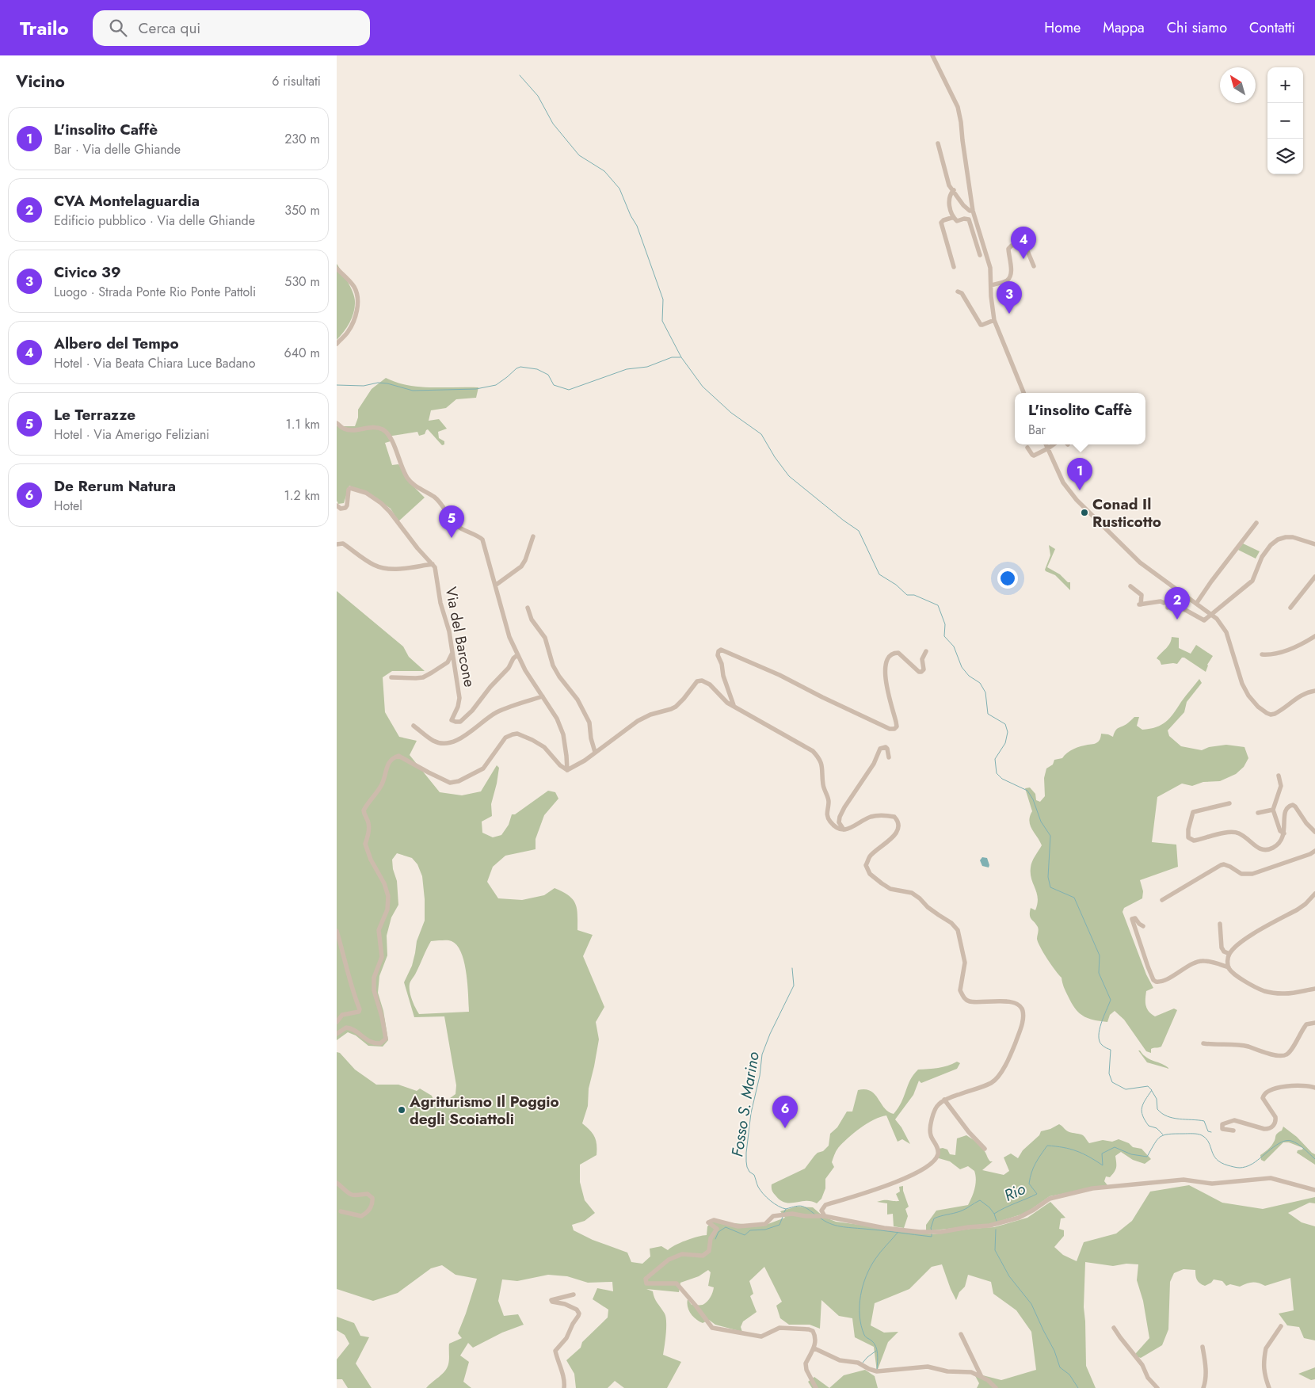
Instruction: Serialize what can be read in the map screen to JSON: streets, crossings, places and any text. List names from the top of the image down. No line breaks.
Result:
{"streets":{"street":["Via del Barcone"]},"water":["Fosso S. Marino","Rio"],"places":["Conad Il Rusticotto","Agriturismo Il Poggio degli Scoiattoli"],"north":"top left","page":{"header":"Trailo","search":"Cerca qui","nav":["Home","Mappa","Chi siamo","Contatti"],"heading":["Vicino","6 risultati"],"map_buttons":["+","−"],"list":[{"mark":"1","name":"L'insolito Caffè","note":"Bar · Via delle Ghiande","value":"230 m"},{"mark":"2","name":"CVA Montelaguardia","note":"Edificio pubblico · Via delle Ghiande","value":"350 m"},{"mark":"3","name":"Civico 39","note":"Luogo · Strada Ponte Rio Ponte Pattoli","value":"530 m"},{"mark":"4","name":"Albero del Tempo","note":"Hotel · Via Beata Chiara Luce Badano","value":"640 m"},{"mark":"5","name":"Le Terrazze","note":"Hotel · Via Amerigo Feliziani","value":"1.1 km"},{"mark":"6","name":"De Rerum Natura","note":"Hotel","value":"1.2 km"}],"pins":["4","3","1","5","2","6"],"popup":["L'insolito Caffè","Bar"]}}
